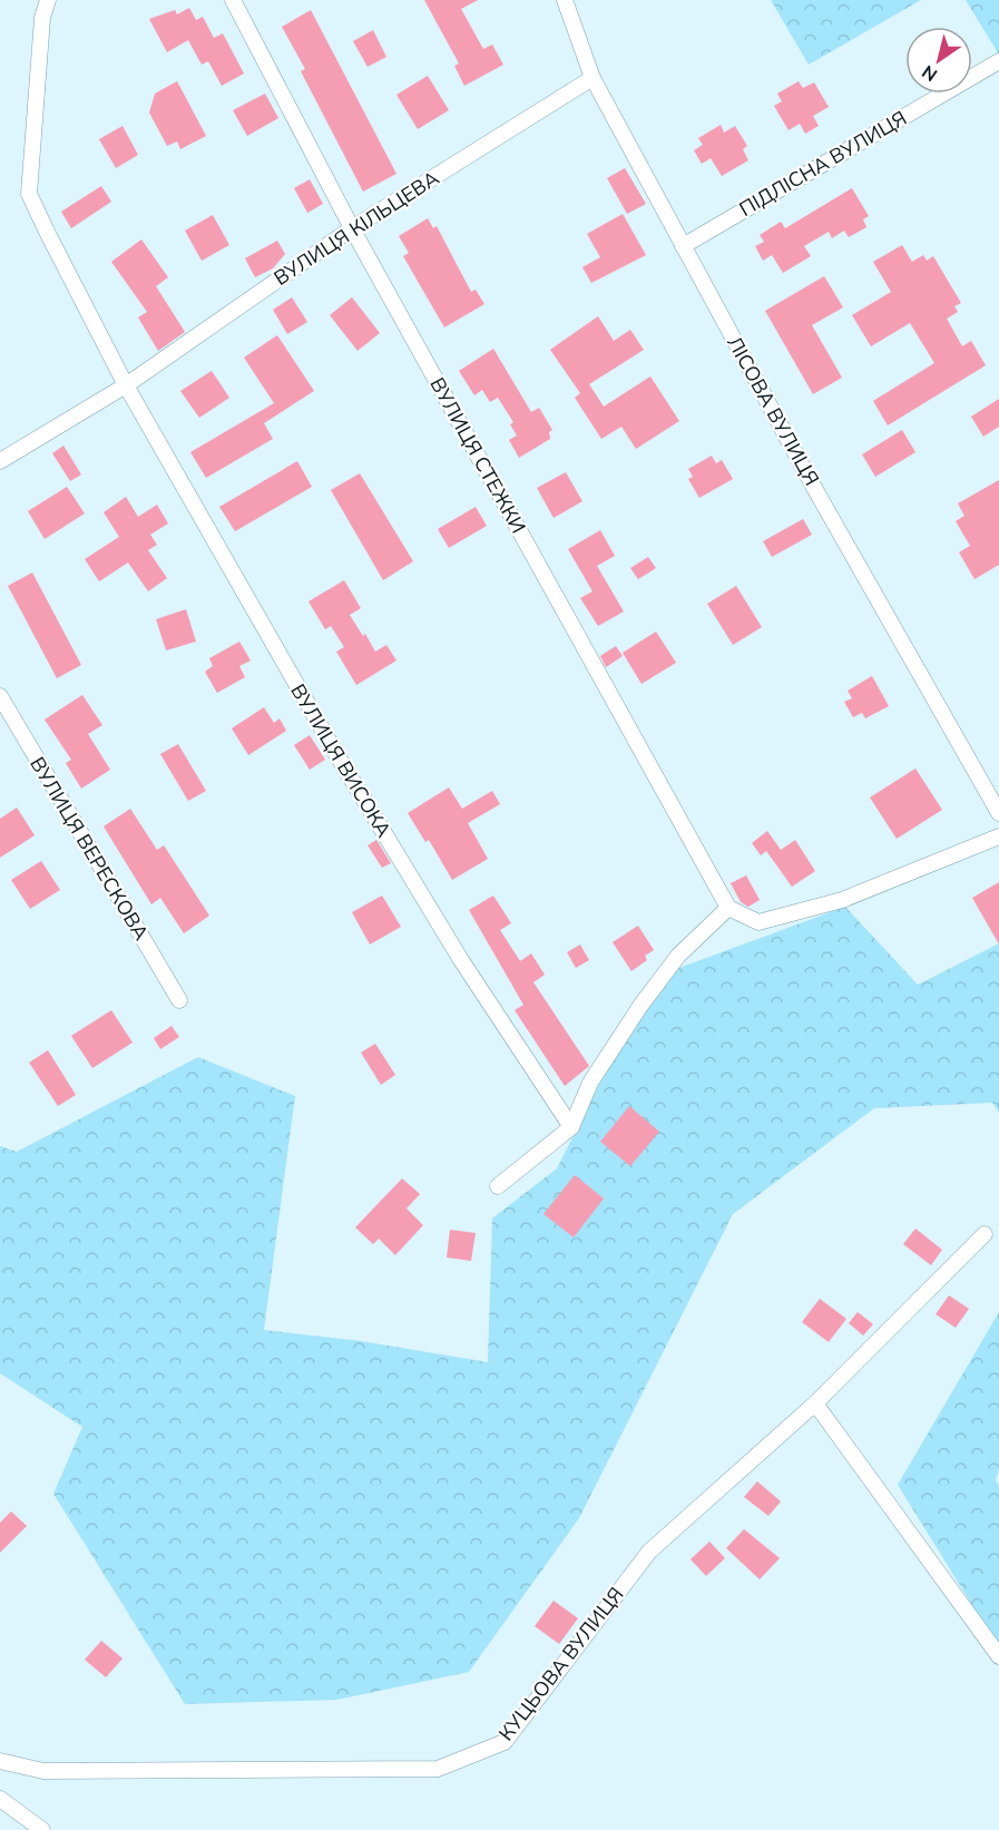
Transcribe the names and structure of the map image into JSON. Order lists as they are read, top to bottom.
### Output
{
  "streets": {
    "street": [
      "ПІДЛІСНА ВУЛИЦЯ",
      "ВУЛИЦЯ КІЛЬЦЕВА",
      "ЛІСОВА ВУЛИЦЯ",
      "ВУЛИЦЯ СТЕЖКИ",
      "ВУЛИЦЯ ВИСОКА",
      "ВУЛИЦЯ ВЕРЕСКОВА",
      "КУЦЬОВА ВУЛИЦЯ"
    ]
  },
  "crossings": [
    ["ПІДЛІСНА ВУЛИЦЯ", "ЛІСОВА ВУЛИЦЯ"],
    ["ВУЛИЦЯ КІЛЬЦЕВА", "ЛІСОВА ВУЛИЦЯ"],
    ["ВУЛИЦЯ КІЛЬЦЕВА", "ВУЛИЦЯ СТЕЖКИ"],
    ["ВУЛИЦЯ КІЛЬЦЕВА", "ВУЛИЦЯ ВИСОКА"]
  ],
  "north": "bottom left"
}
